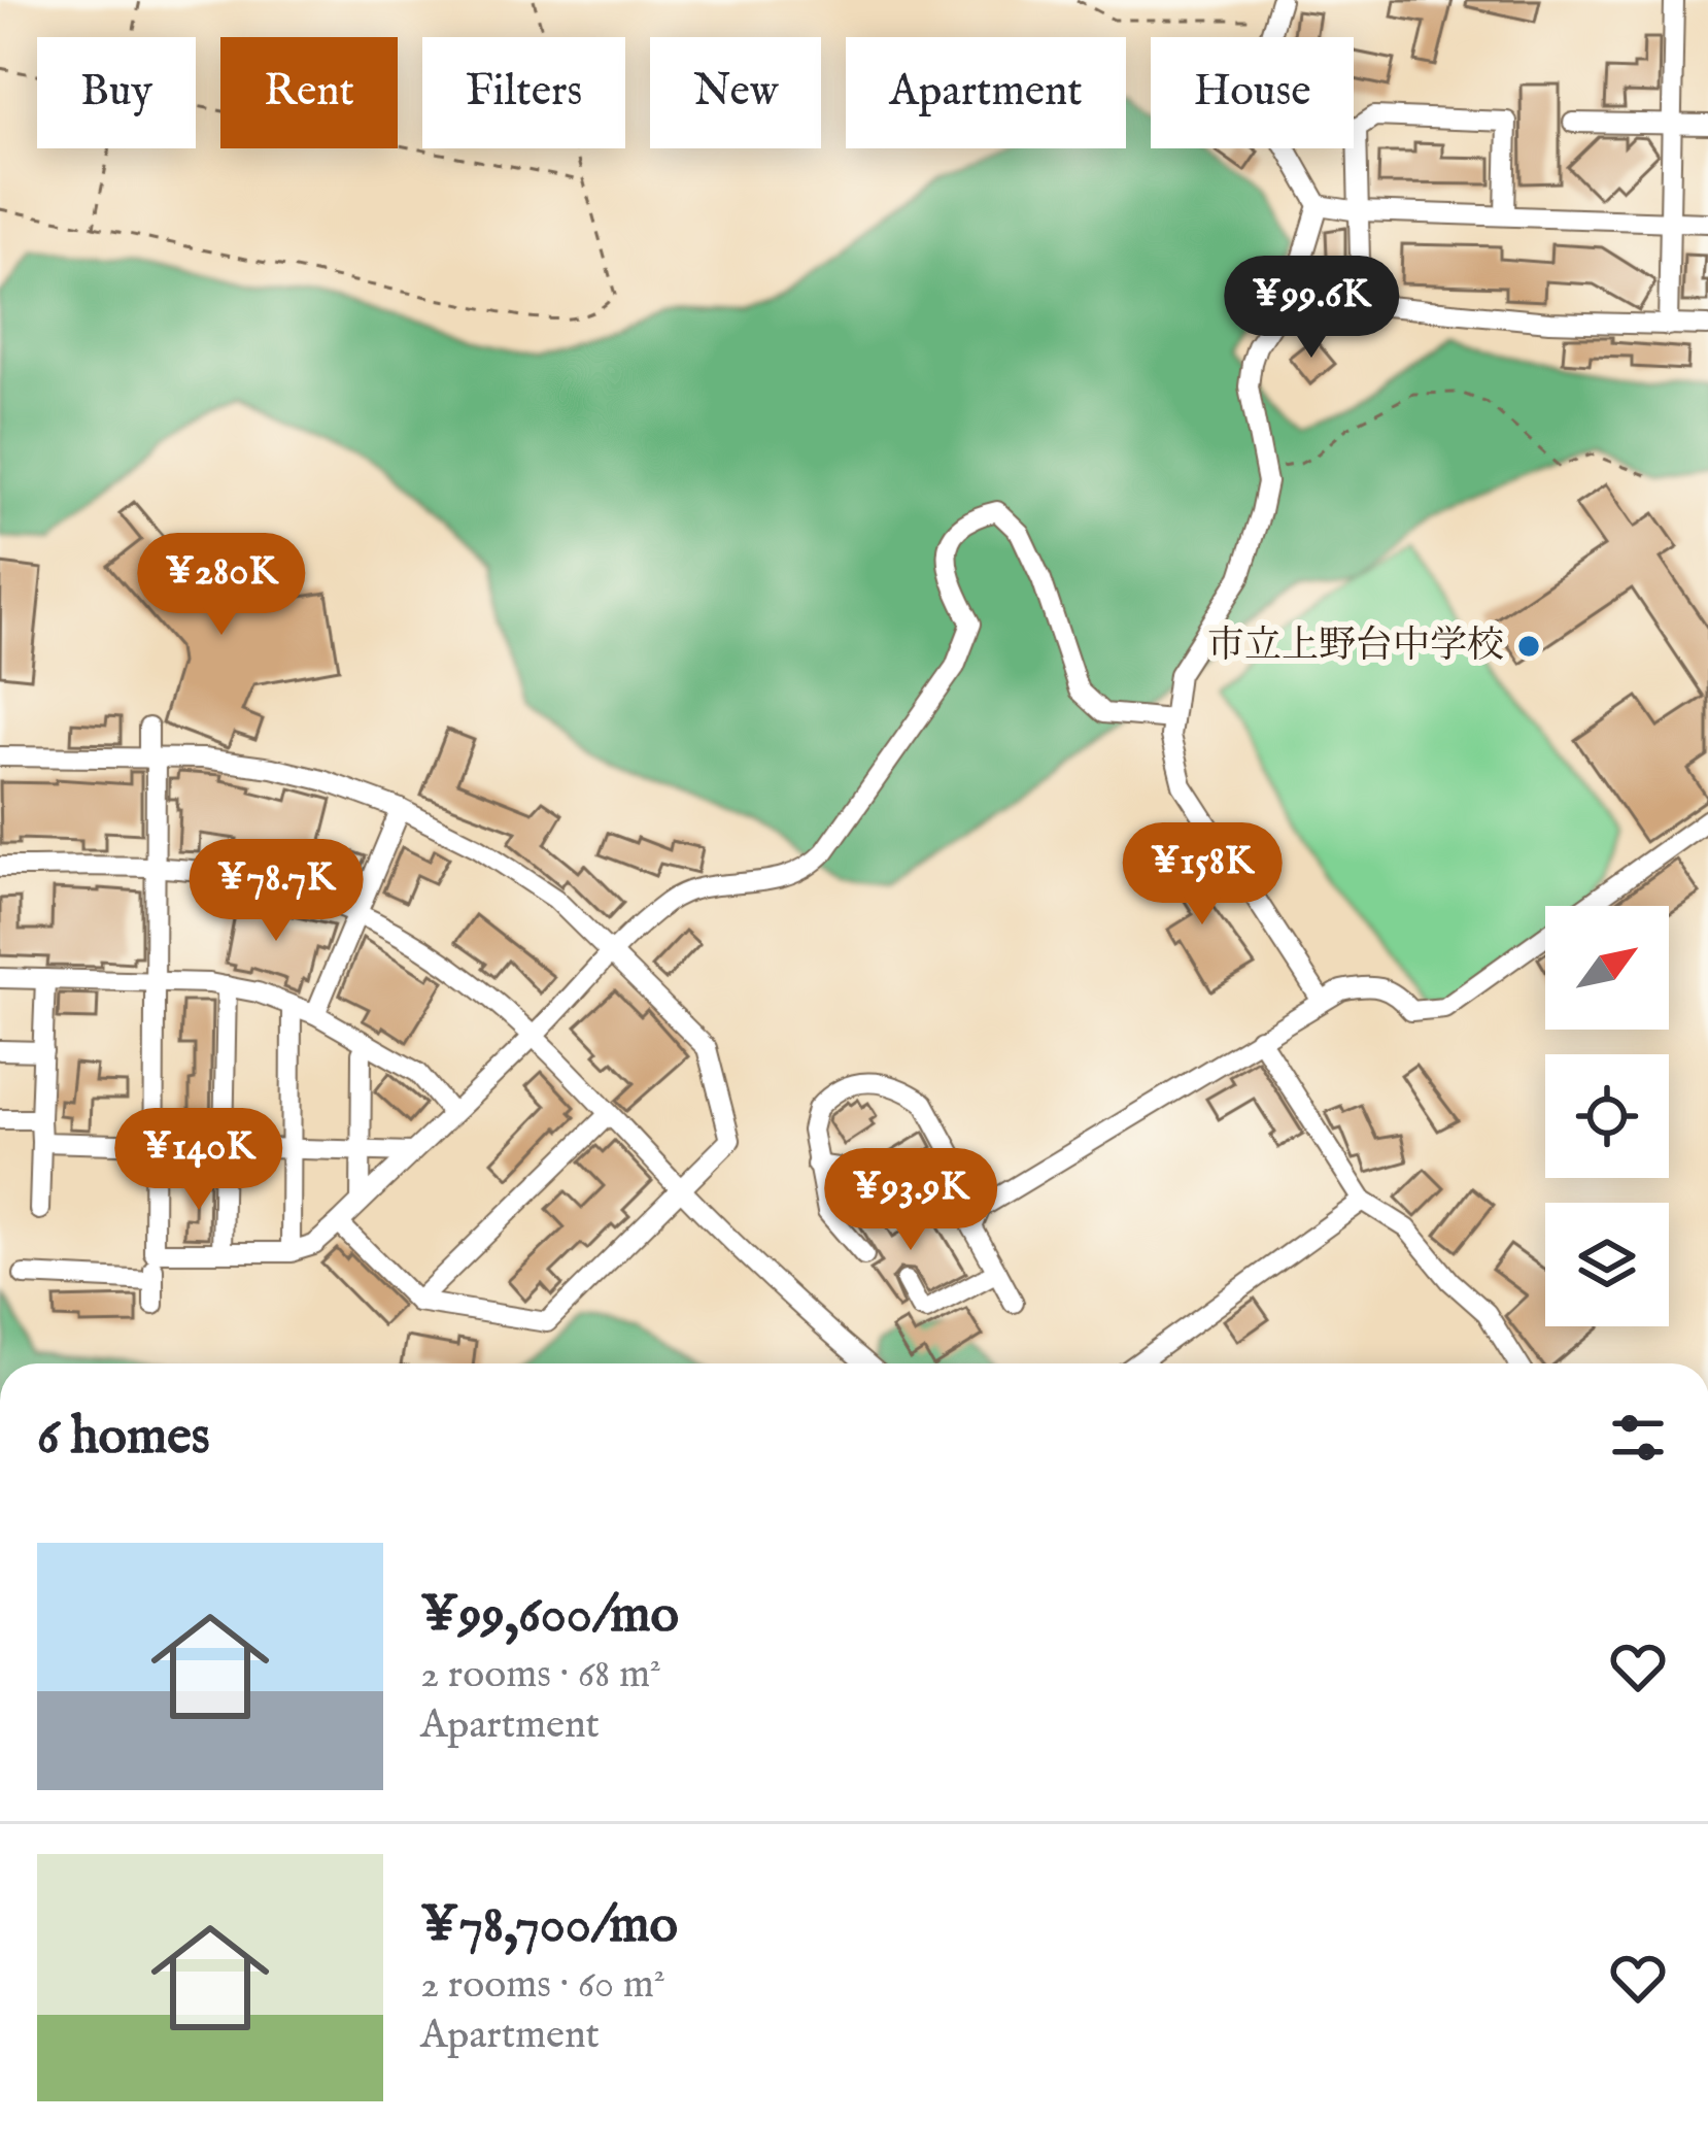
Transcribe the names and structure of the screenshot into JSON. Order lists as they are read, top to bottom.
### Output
{
  "places": ["市立上野台中学校"],
  "north": "top right",
  "page": {
    "chip": [
      "Buy",
      "Rent",
      "Filters",
      "New",
      "Apartment",
      "House"
    ],
    "price": [
      "¥99.6K",
      "¥280K",
      "¥158K",
      "¥78.7K",
      "¥140K",
      "¥93.9K"
    ],
    "heading": "6 homes",
    "list": [
      {
        "name": "¥99,600/mo",
        "note": "2 rooms · 68 m² · Apartment"
      },
      {
        "name": "¥78,700/mo",
        "note": "2 rooms · 60 m² · Apartment"
      }
    ]
  }
}
